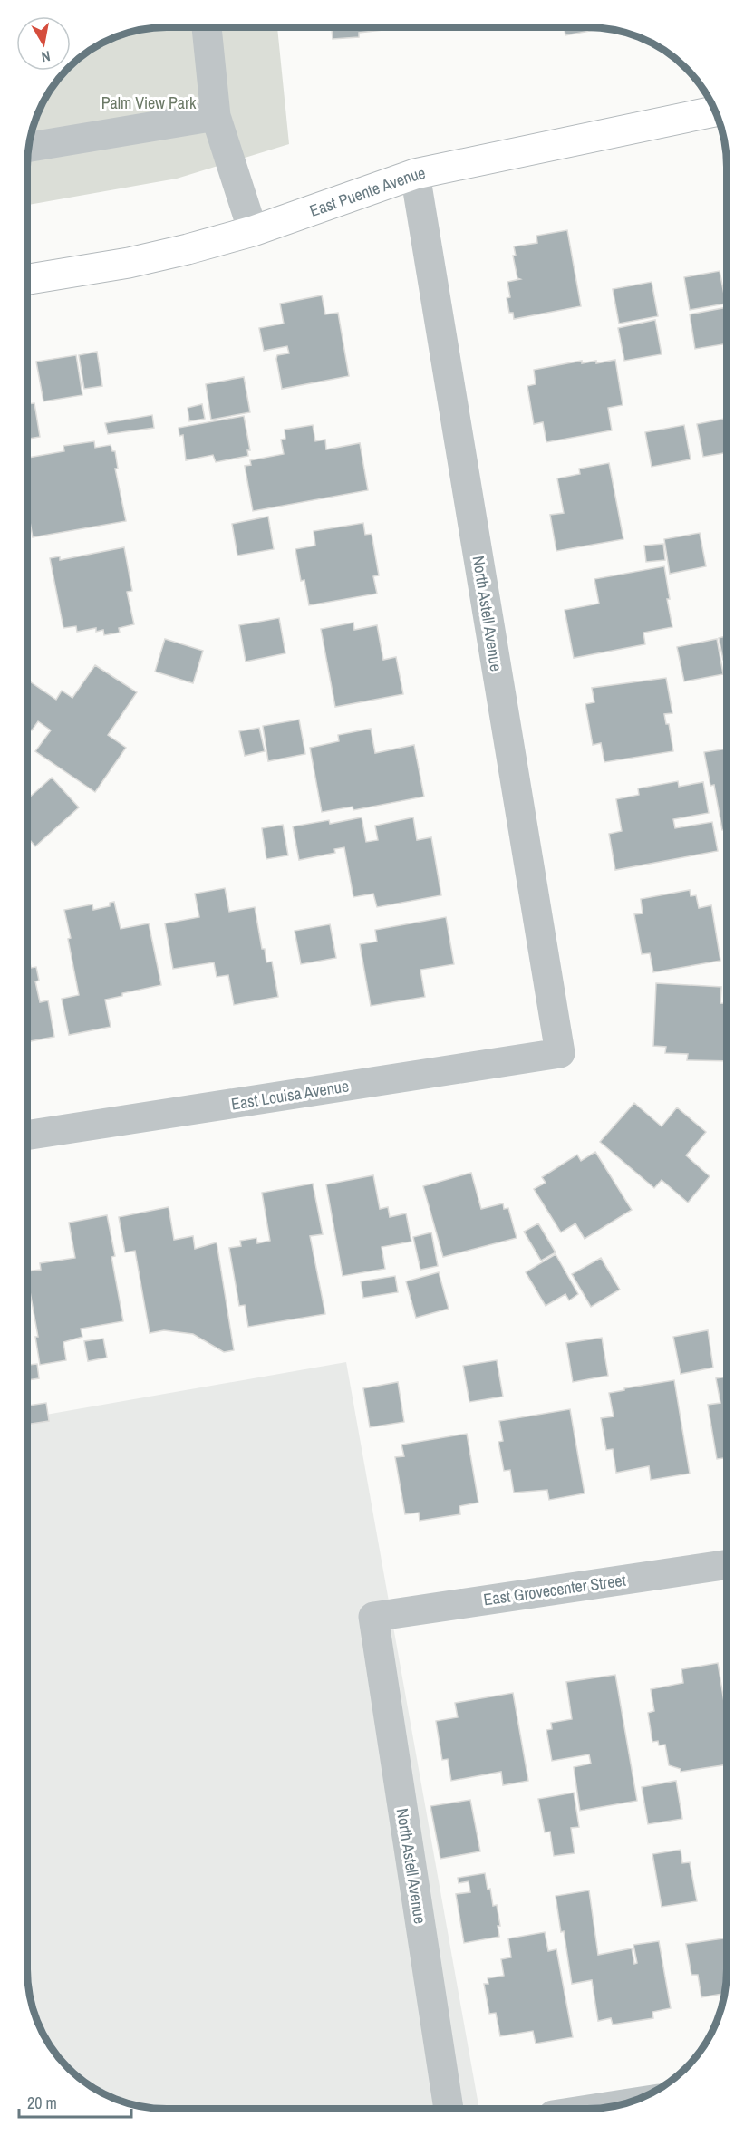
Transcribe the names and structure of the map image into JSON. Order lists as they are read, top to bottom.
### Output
{
  "streets": {
    "main road": ["East Puente Avenue"],
    "street": ["North Astell Avenue", "East Louisa Avenue", "East Grovecenter Street"]
  },
  "crossings": [
    ["East Puente Avenue", "North Astell Avenue"],
    ["North Astell Avenue", "East Louisa Avenue"],
    ["North Astell Avenue", "East Grovecenter Street"]
  ],
  "parks": ["Palm View Park"],
  "scale_bar": "20 m",
  "north": "bottom"
}
